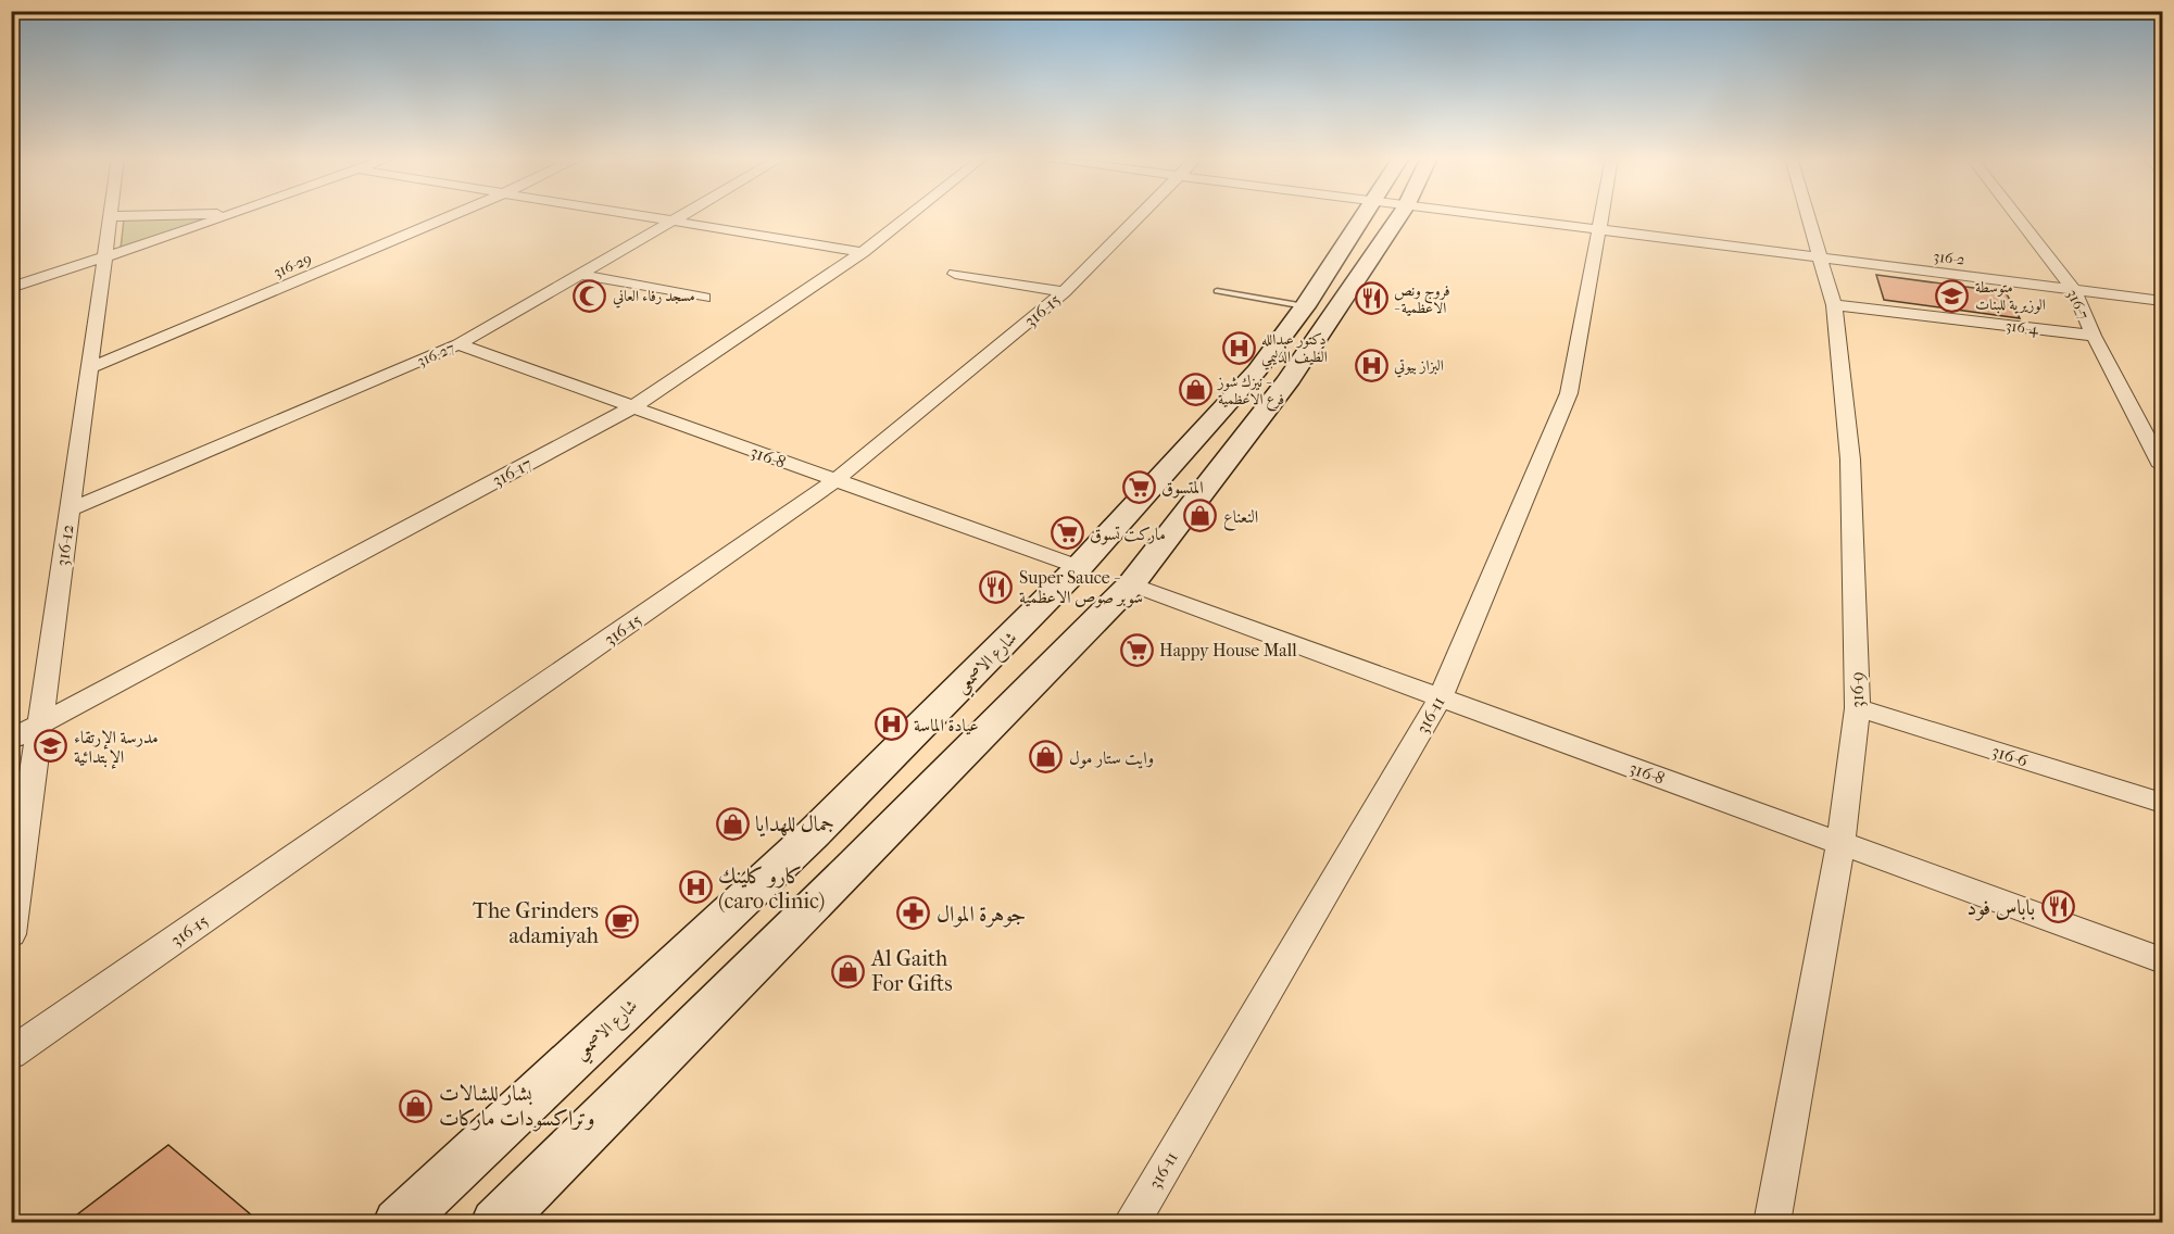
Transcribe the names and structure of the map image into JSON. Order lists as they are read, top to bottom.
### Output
{
  "streets": {
    "street": [
      "316-2",
      "316-29",
      "316-7",
      "316-15",
      "316-4",
      "316-27",
      "316-8",
      "316-17",
      "316-12",
      "شارع الاصمعي",
      "316-9",
      "316-11",
      "316-6"
    ]
  },
  "crossings": [
    ["316-2", "316-7"],
    ["316-2", "316-9"],
    ["316-2", "316-11"],
    ["316-29", "316-12"],
    ["316-7", "316-4"],
    ["316-15", "316-8"],
    ["316-4", "316-9"],
    ["316-27", "316-8"],
    ["316-27", "316-12"],
    ["316-8", "316-17"],
    ["316-8", "شارع الاصمعي"],
    ["316-8", "316-9"],
    ["316-8", "316-11"],
    ["316-17", "316-12"],
    ["316-9", "316-6"]
  ],
  "places": {
    "mosque": ["مسجد رفاء العاني"],
    "school or university": ["متوسطة الوزيرية للبنات", "مدرسة الإرتقاء الإبتدائية"],
    "restaurant": ["فروج ونص - الاعظمية", "Super Sauce - سوبر صوص الاعظمية", "باباس فود"],
    "hospital": [
      "دكتور عبدالله الطيف الدليمي",
      "البزاز بيوتي",
      "عيادة الماسة",
      "كارو كلينك (caro clinic)"
    ],
    "shop": [
      "نيزك شوز - فرع الاعظمية",
      "النعناع",
      "وايت ستار مول",
      "جمال للهدايا",
      "Al Gaith For Gifts",
      "بشار للشالات وتراكسودات ماركات"
    ],
    "supermarket": ["المتسوق", "ماركت تسوق", "Happy House Mall"],
    "pharmacy": ["جوهرة الموال"],
    "cafe": ["The Grinders adamiyah"]
  }
}
